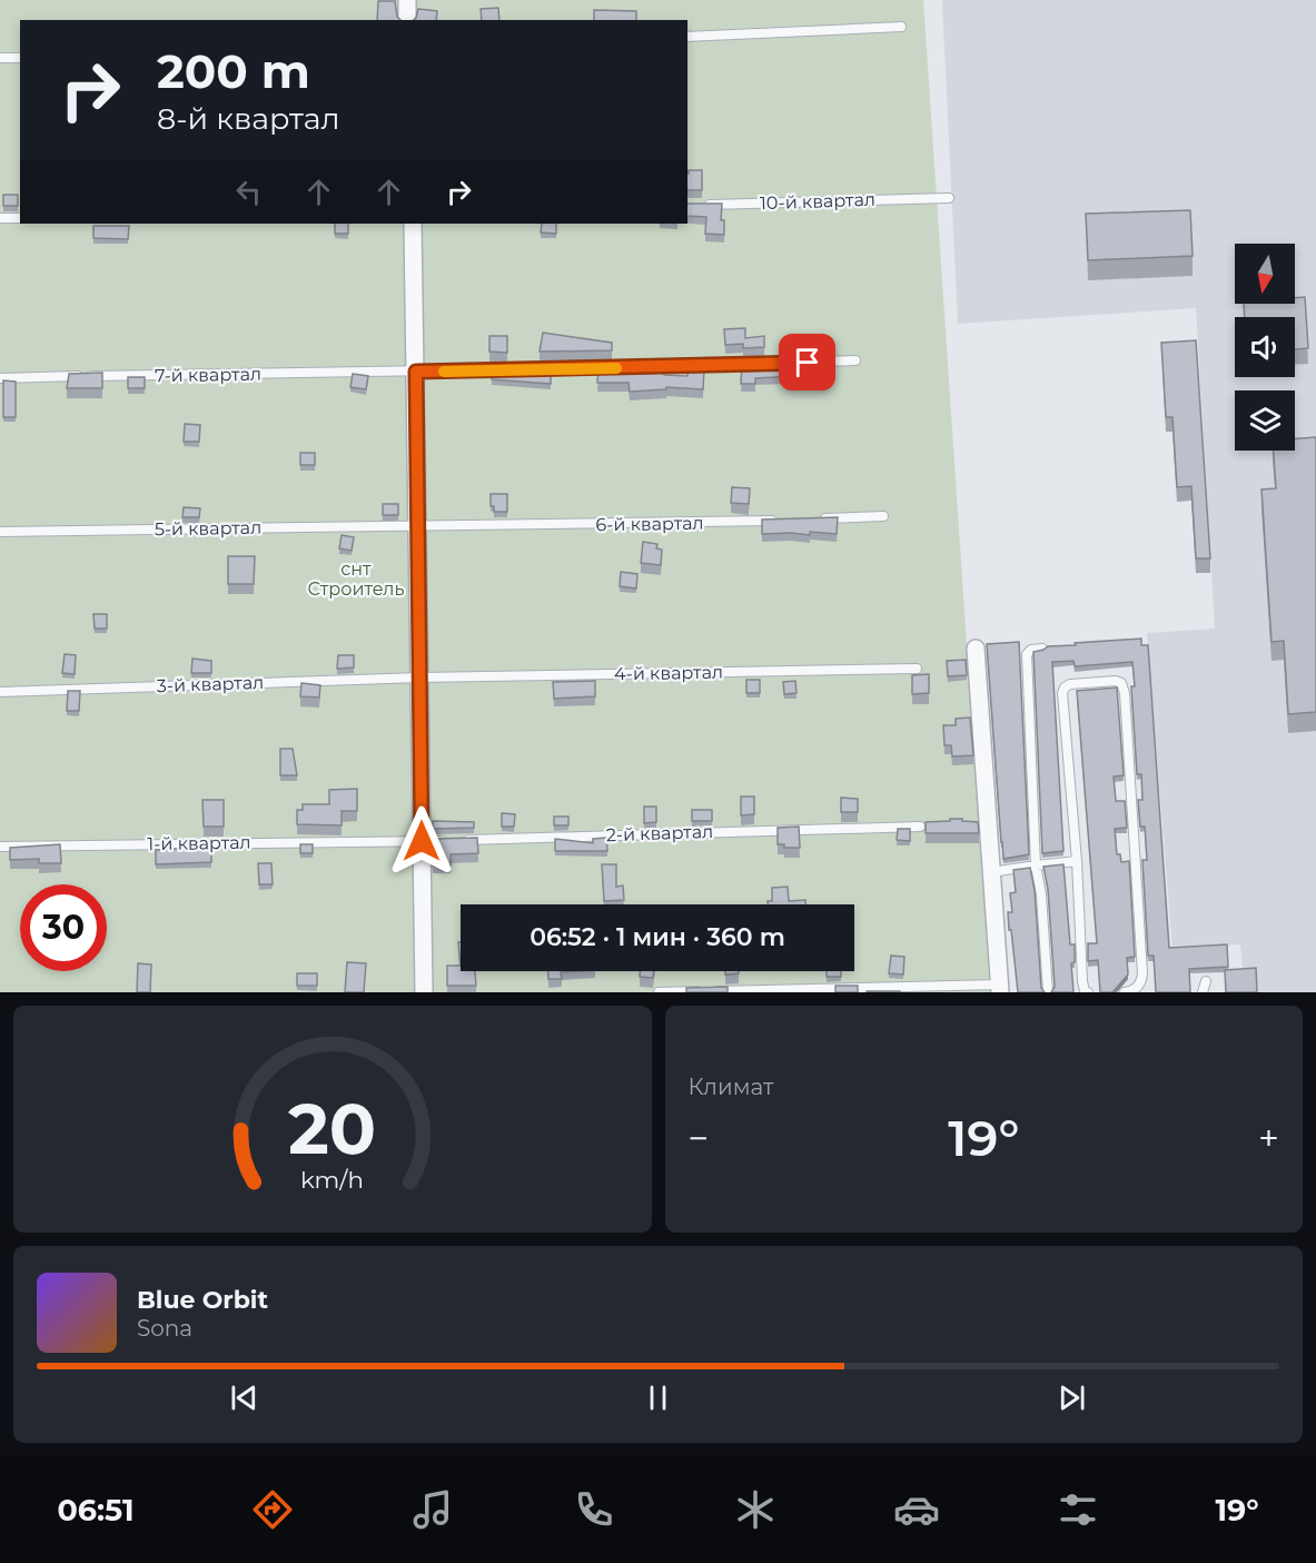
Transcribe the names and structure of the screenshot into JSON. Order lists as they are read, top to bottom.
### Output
{
  "streets": {
    "lane": [
      "10-й квартал",
      "7-й квартал",
      "6-й квартал",
      "5-й квартал",
      "4-й квартал",
      "3-й квартал",
      "2-й квартал",
      "1-й квартал"
    ]
  },
  "crossings": [
    ["6-й квартал", "5-й квартал"],
    ["4-й квартал", "3-й квартал"]
  ],
  "parks": ["снт Строитель"],
  "north": "bottom",
  "page": {
    "turn": ["200 m", "8-й квартал"],
    "limit": "30",
    "trip": "06:52 · 1 мин · 360 m",
    "tile": "Климат",
    "heat": ["−", "19°", "+"],
    "song": ["Blue Orbit", "Sona"],
    "tabs": ["06:51", "19°"],
    "gauge": ["20", "km/h"]
  }
}
